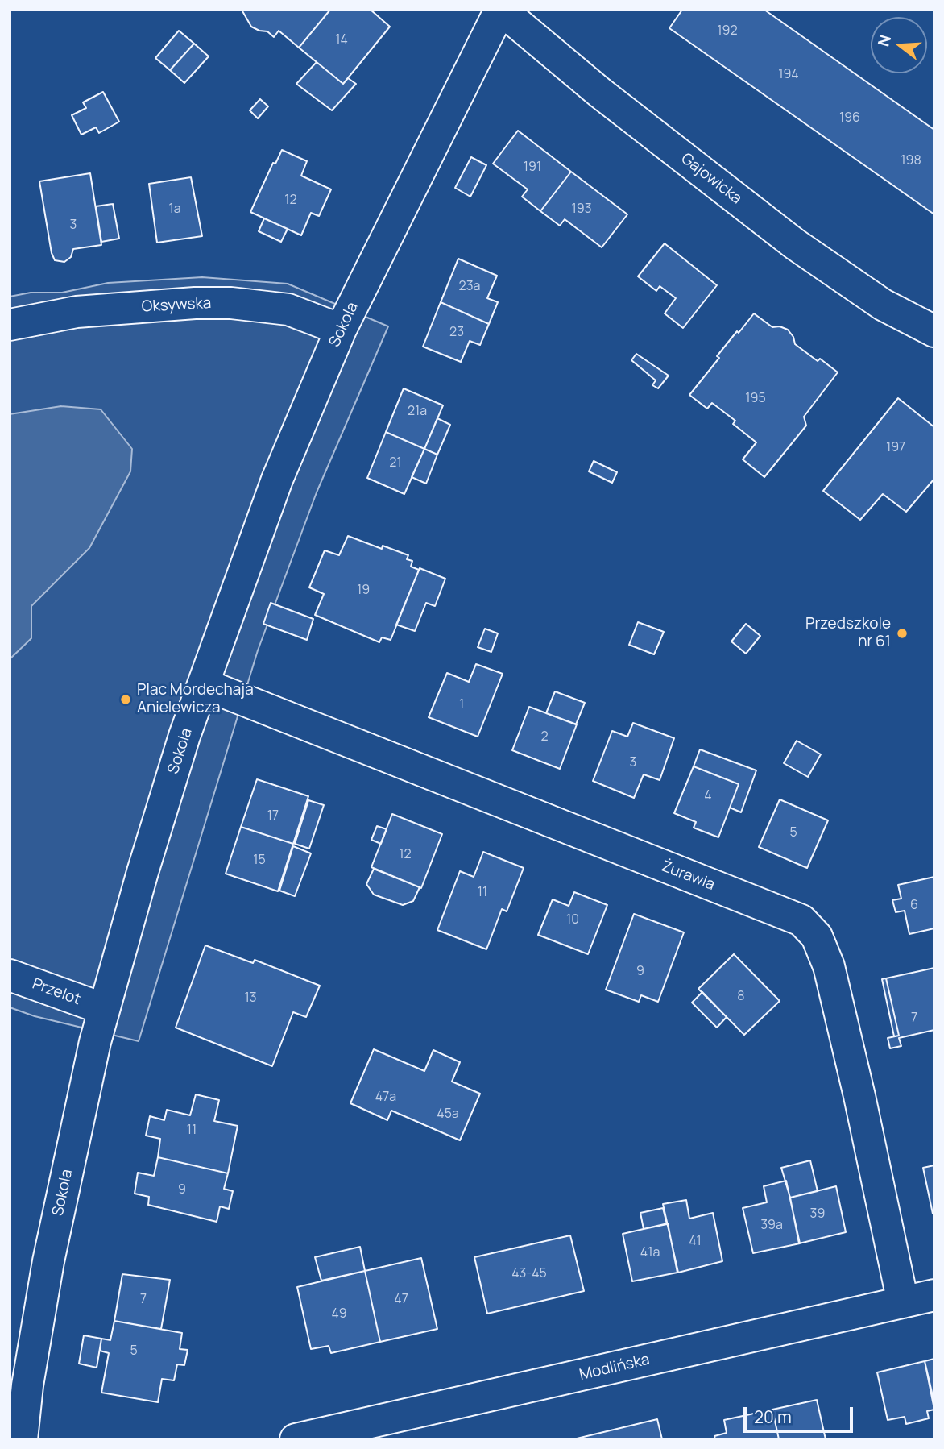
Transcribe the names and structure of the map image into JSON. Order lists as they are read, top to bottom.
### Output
{
  "streets": {
    "street": [
      "Gajowicka",
      "Oksywska",
      "Sokola",
      "Żurawia",
      "Przelot",
      "Modlińska"
    ]
  },
  "crossings": [
    ["Gajowicka", "Sokola"],
    ["Oksywska", "Sokola"],
    ["Sokola", "Żurawia"],
    ["Sokola", "Przelot"],
    ["Żurawia", "Modlińska"]
  ],
  "places": ["Przedszkole nr 61", "Plac Mordechaja Anielewicza"],
  "house_numbers": [
    "192",
    "14",
    "194",
    "196",
    "198",
    "191",
    "12",
    "1a",
    "193",
    "3",
    "23a",
    "23",
    "195",
    "21a",
    "197",
    "21",
    "19",
    "1",
    "2",
    "3",
    "4",
    "17",
    "5",
    "12",
    "15",
    "11",
    "6",
    "10",
    "9",
    "8",
    "13",
    "7",
    "47a",
    "45a",
    "11",
    "9",
    "39",
    "39a",
    "41",
    "41a",
    "43-45",
    "7",
    "47",
    "49",
    "5"
  ],
  "scale_bar": "20 m",
  "north": "left"
}
